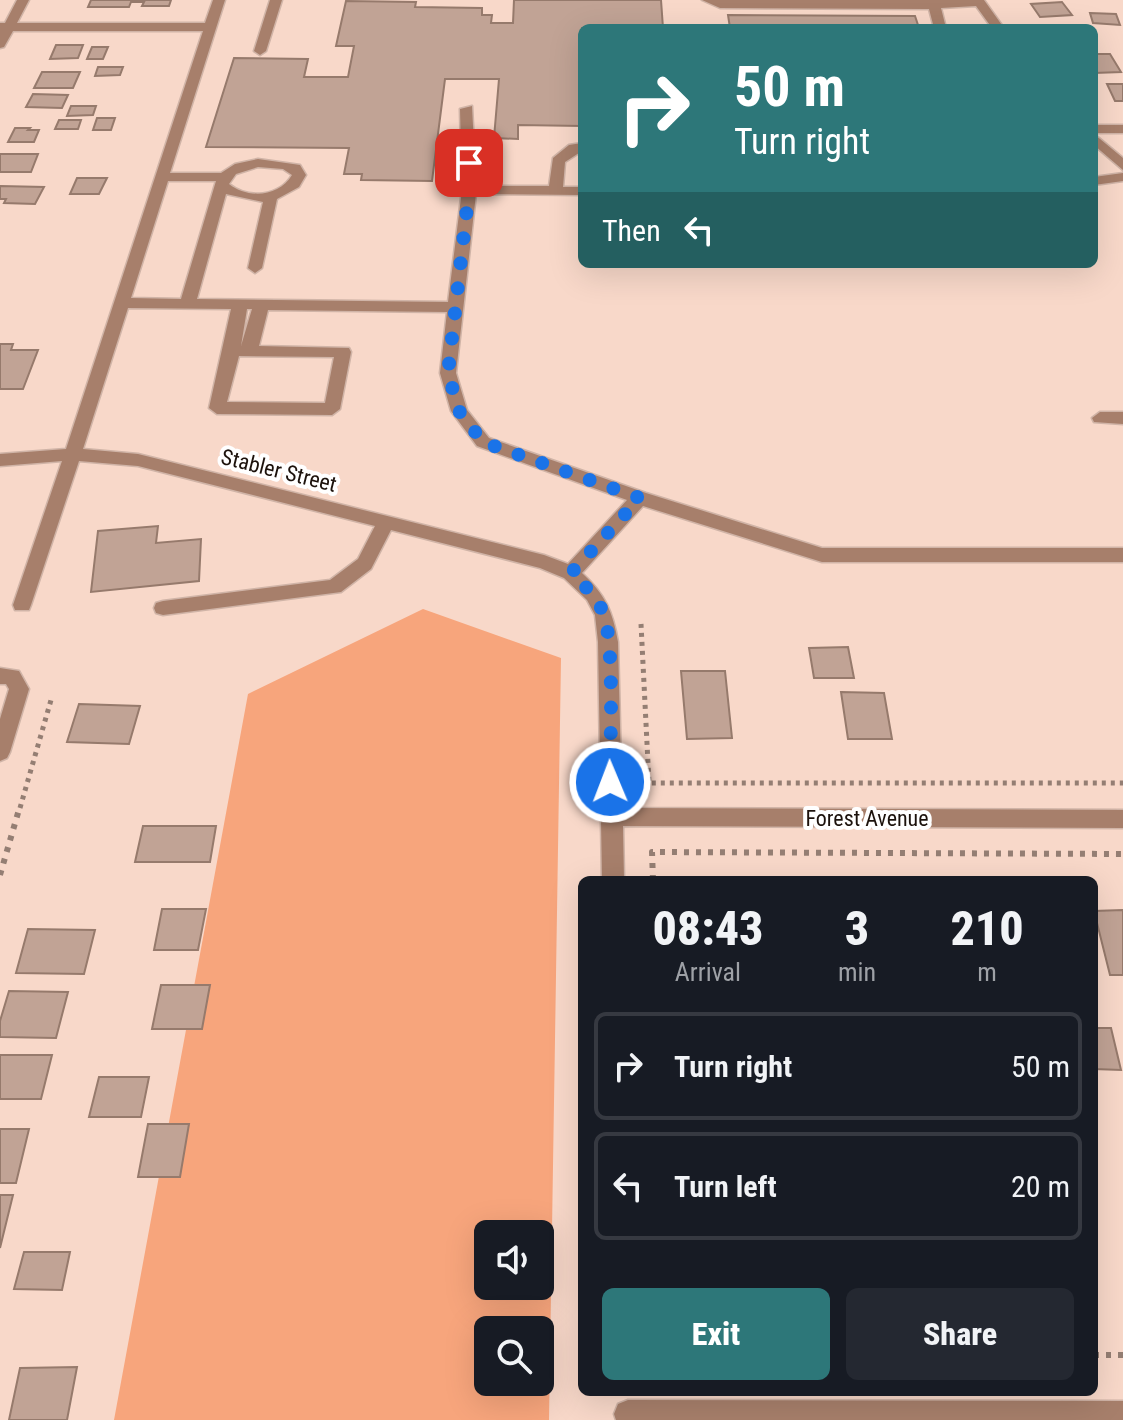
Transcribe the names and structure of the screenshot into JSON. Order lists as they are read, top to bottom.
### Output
{
  "streets": {
    "street": ["Stabler Street", "Forest Avenue"]
  },
  "page": {
    "turn": ["50 m", "Turn right"],
    "then": "Then",
    "eta": [
      "08:43",
      "Arrival",
      "3",
      "min",
      "210",
      "m"
    ],
    "list": [
      {
        "name": "Turn right",
        "value": "50 m"
      },
      {
        "name": "Turn left",
        "value": "20 m"
      }
    ],
    "buttons": ["Exit", "Share"]
  }
}
